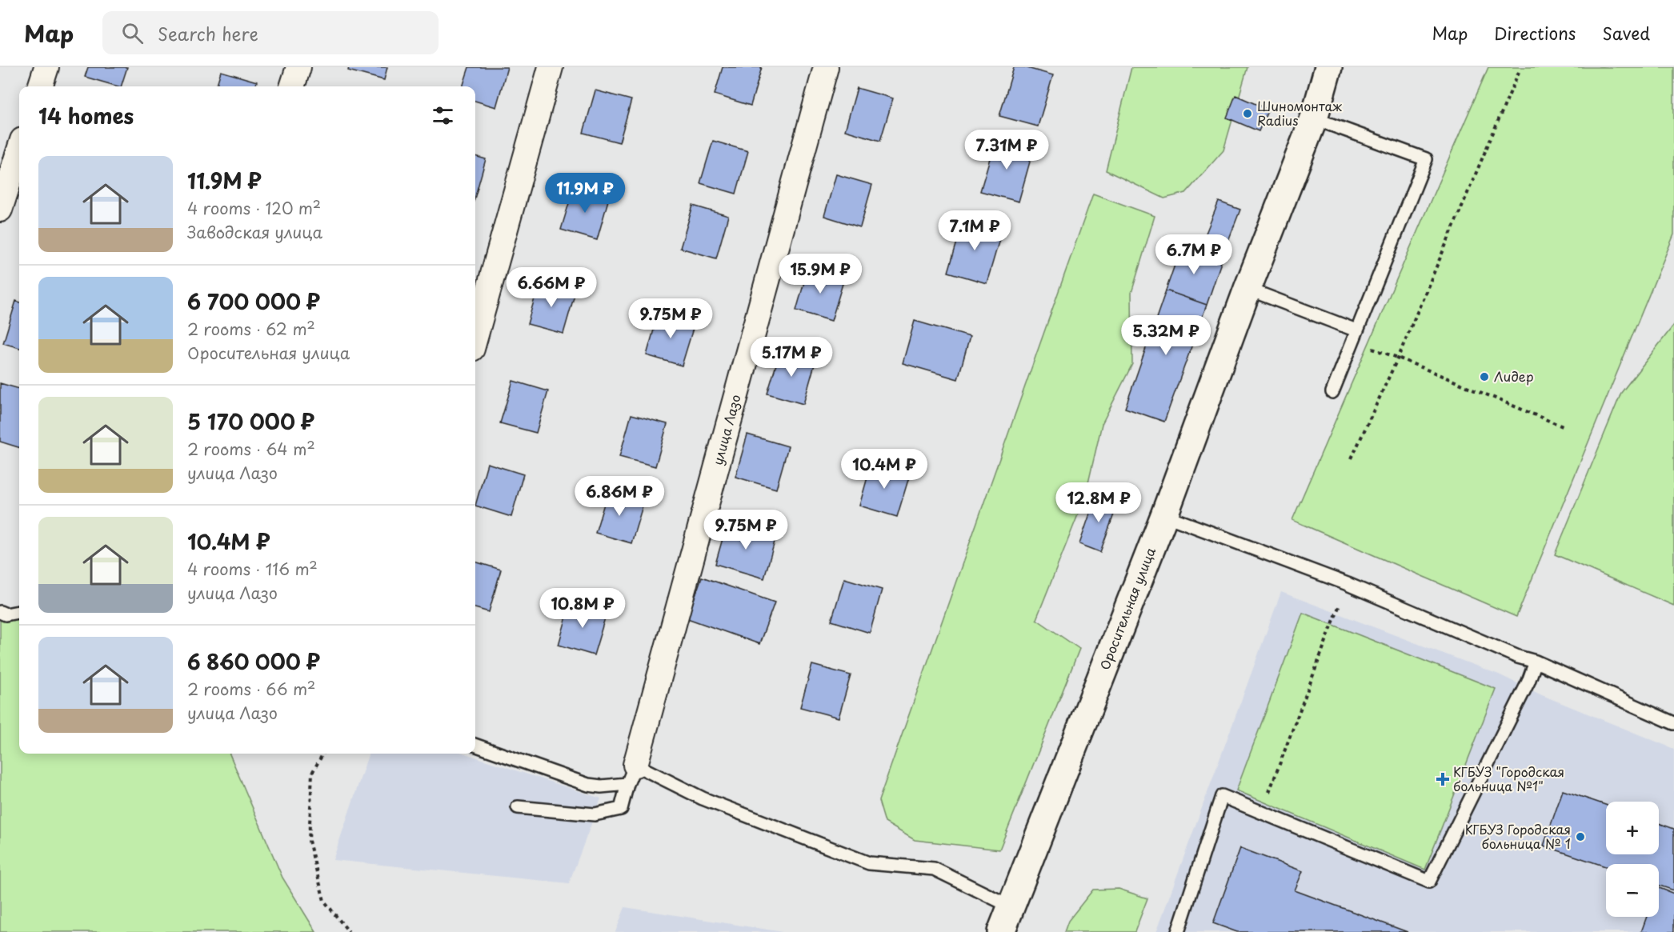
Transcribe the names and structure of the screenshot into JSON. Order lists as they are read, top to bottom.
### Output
{
  "streets": {
    "main road": ["Оросительная улица"],
    "street": ["улица Лазо"]
  },
  "places": {
    "other": ["Шиномонтаж Radius", "Лидер", "КГБУЗ Городская больница № 1"],
    "health": ["КГБУЗ \"Городская больница №1\""]
  },
  "page": {
    "header": "Map",
    "search": "Search here",
    "nav": ["Map", "Directions", "Saved"],
    "heading": "14 homes",
    "price": [
      "7.31M ₽",
      "11.9M ₽",
      "7.1M ₽",
      "6.7M ₽",
      "15.9M ₽",
      "6.66M ₽",
      "9.75M ₽",
      "5.32M ₽",
      "5.17M ₽",
      "10.4M ₽",
      "6.86M ₽",
      "12.8M ₽",
      "9.75M ₽",
      "10.8M ₽"
    ],
    "list": [
      {
        "name": "11.9M ₽",
        "note": "4 rooms · 120 m² · Заводская улица"
      },
      {
        "name": "6 700 000 ₽",
        "note": "2 rooms · 62 m² · Оросительная улица"
      },
      {
        "name": "5 170 000 ₽",
        "note": "2 rooms · 64 m² · улица Лазо"
      },
      {
        "name": "10.4M ₽",
        "note": "4 rooms · 116 m² · улица Лазо"
      },
      {
        "name": "6 860 000 ₽",
        "note": "2 rooms · 66 m² · улица Лазо"
      }
    ],
    "map_buttons": ["+", "−"]
  }
}
